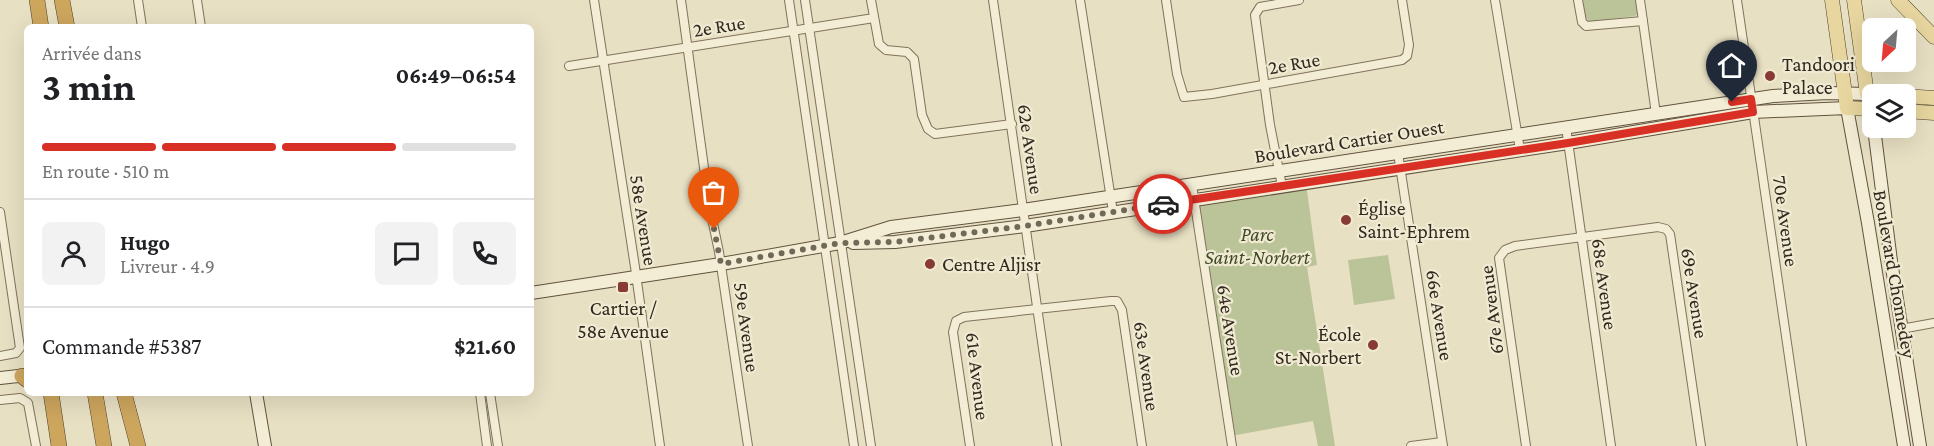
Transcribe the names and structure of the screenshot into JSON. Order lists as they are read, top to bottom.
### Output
{
  "streets": {
    "street": [
      "2e Rue",
      "Boulevard Cartier Ouest",
      "62e Avenue",
      "58e Avenue",
      "70e Avenue",
      "Boulevard Chomedey",
      "68e Avenue",
      "69e Avenue",
      "67e Avenue",
      "66e Avenue",
      "59e Avenue",
      "64e Avenue",
      "63e Avenue",
      "61e Avenue"
    ]
  },
  "crossings": [
    ["2e Rue", "58e Avenue"],
    ["2e Rue", "59e Avenue"],
    ["Boulevard Cartier Ouest", "62e Avenue"],
    ["Boulevard Cartier Ouest", "58e Avenue"],
    ["Boulevard Cartier Ouest", "70e Avenue"],
    ["Boulevard Cartier Ouest", "Boulevard Chomedey"],
    ["Boulevard Cartier Ouest", "68e Avenue"],
    ["Boulevard Cartier Ouest", "66e Avenue"],
    ["Boulevard Cartier Ouest", "59e Avenue"],
    ["Boulevard Cartier Ouest", "64e Avenue"],
    ["62e Avenue", "63e Avenue"],
    ["62e Avenue", "61e Avenue"],
    ["68e Avenue", "69e Avenue"],
    ["68e Avenue", "67e Avenue"],
    ["69e Avenue", "67e Avenue"],
    ["63e Avenue", "61e Avenue"]
  ],
  "parks": ["Parc Saint-Norbert"],
  "places": {
    "other": [
      "Tandoori Palace",
      "Église Saint-Ephrem",
      "Centre Aljisr",
      "École St-Norbert"
    ],
    "transit": ["Cartier / 58e Avenue"]
  },
  "north": "bottom left",
  "page": {
    "heading": ["3 min", "Arrivée dans", "06:49–06:54"],
    "panel": [
      "Hugo",
      "Livreur · 4.9",
      "Commande #5387",
      "$21.60"
    ],
    "bar": "En route · 510 m"
  }
}
